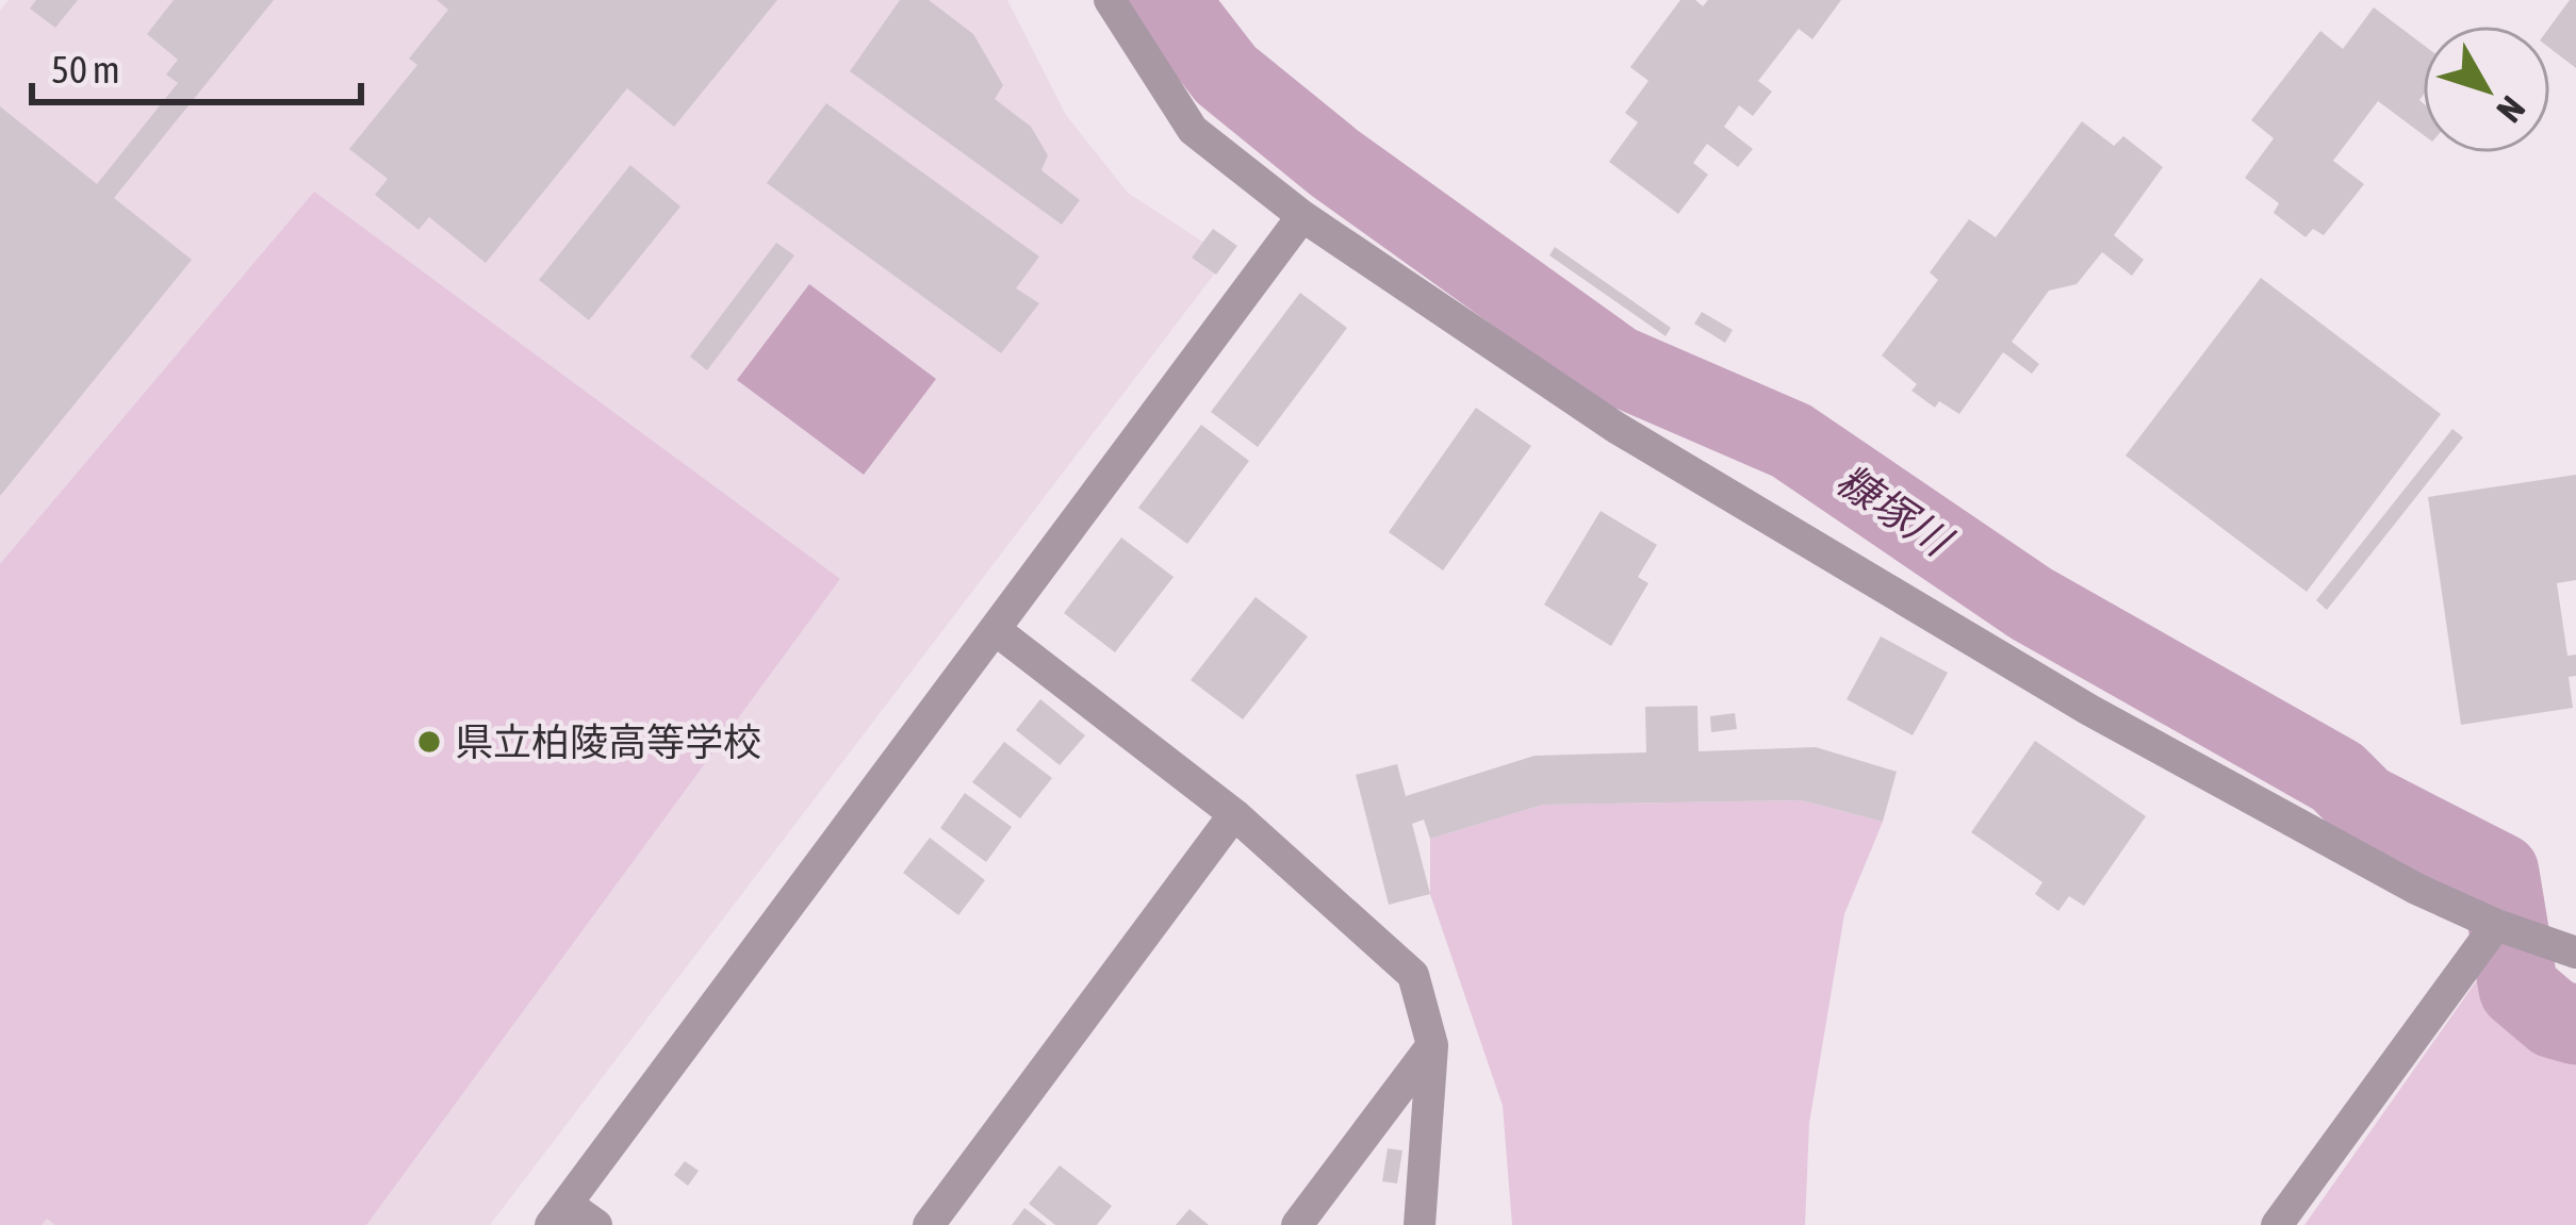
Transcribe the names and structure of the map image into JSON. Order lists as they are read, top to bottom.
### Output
{
  "water": ["糠塚川"],
  "places": ["県立柏陵高等学校"],
  "scale_bar": "50 m",
  "north": "bottom right"
}
